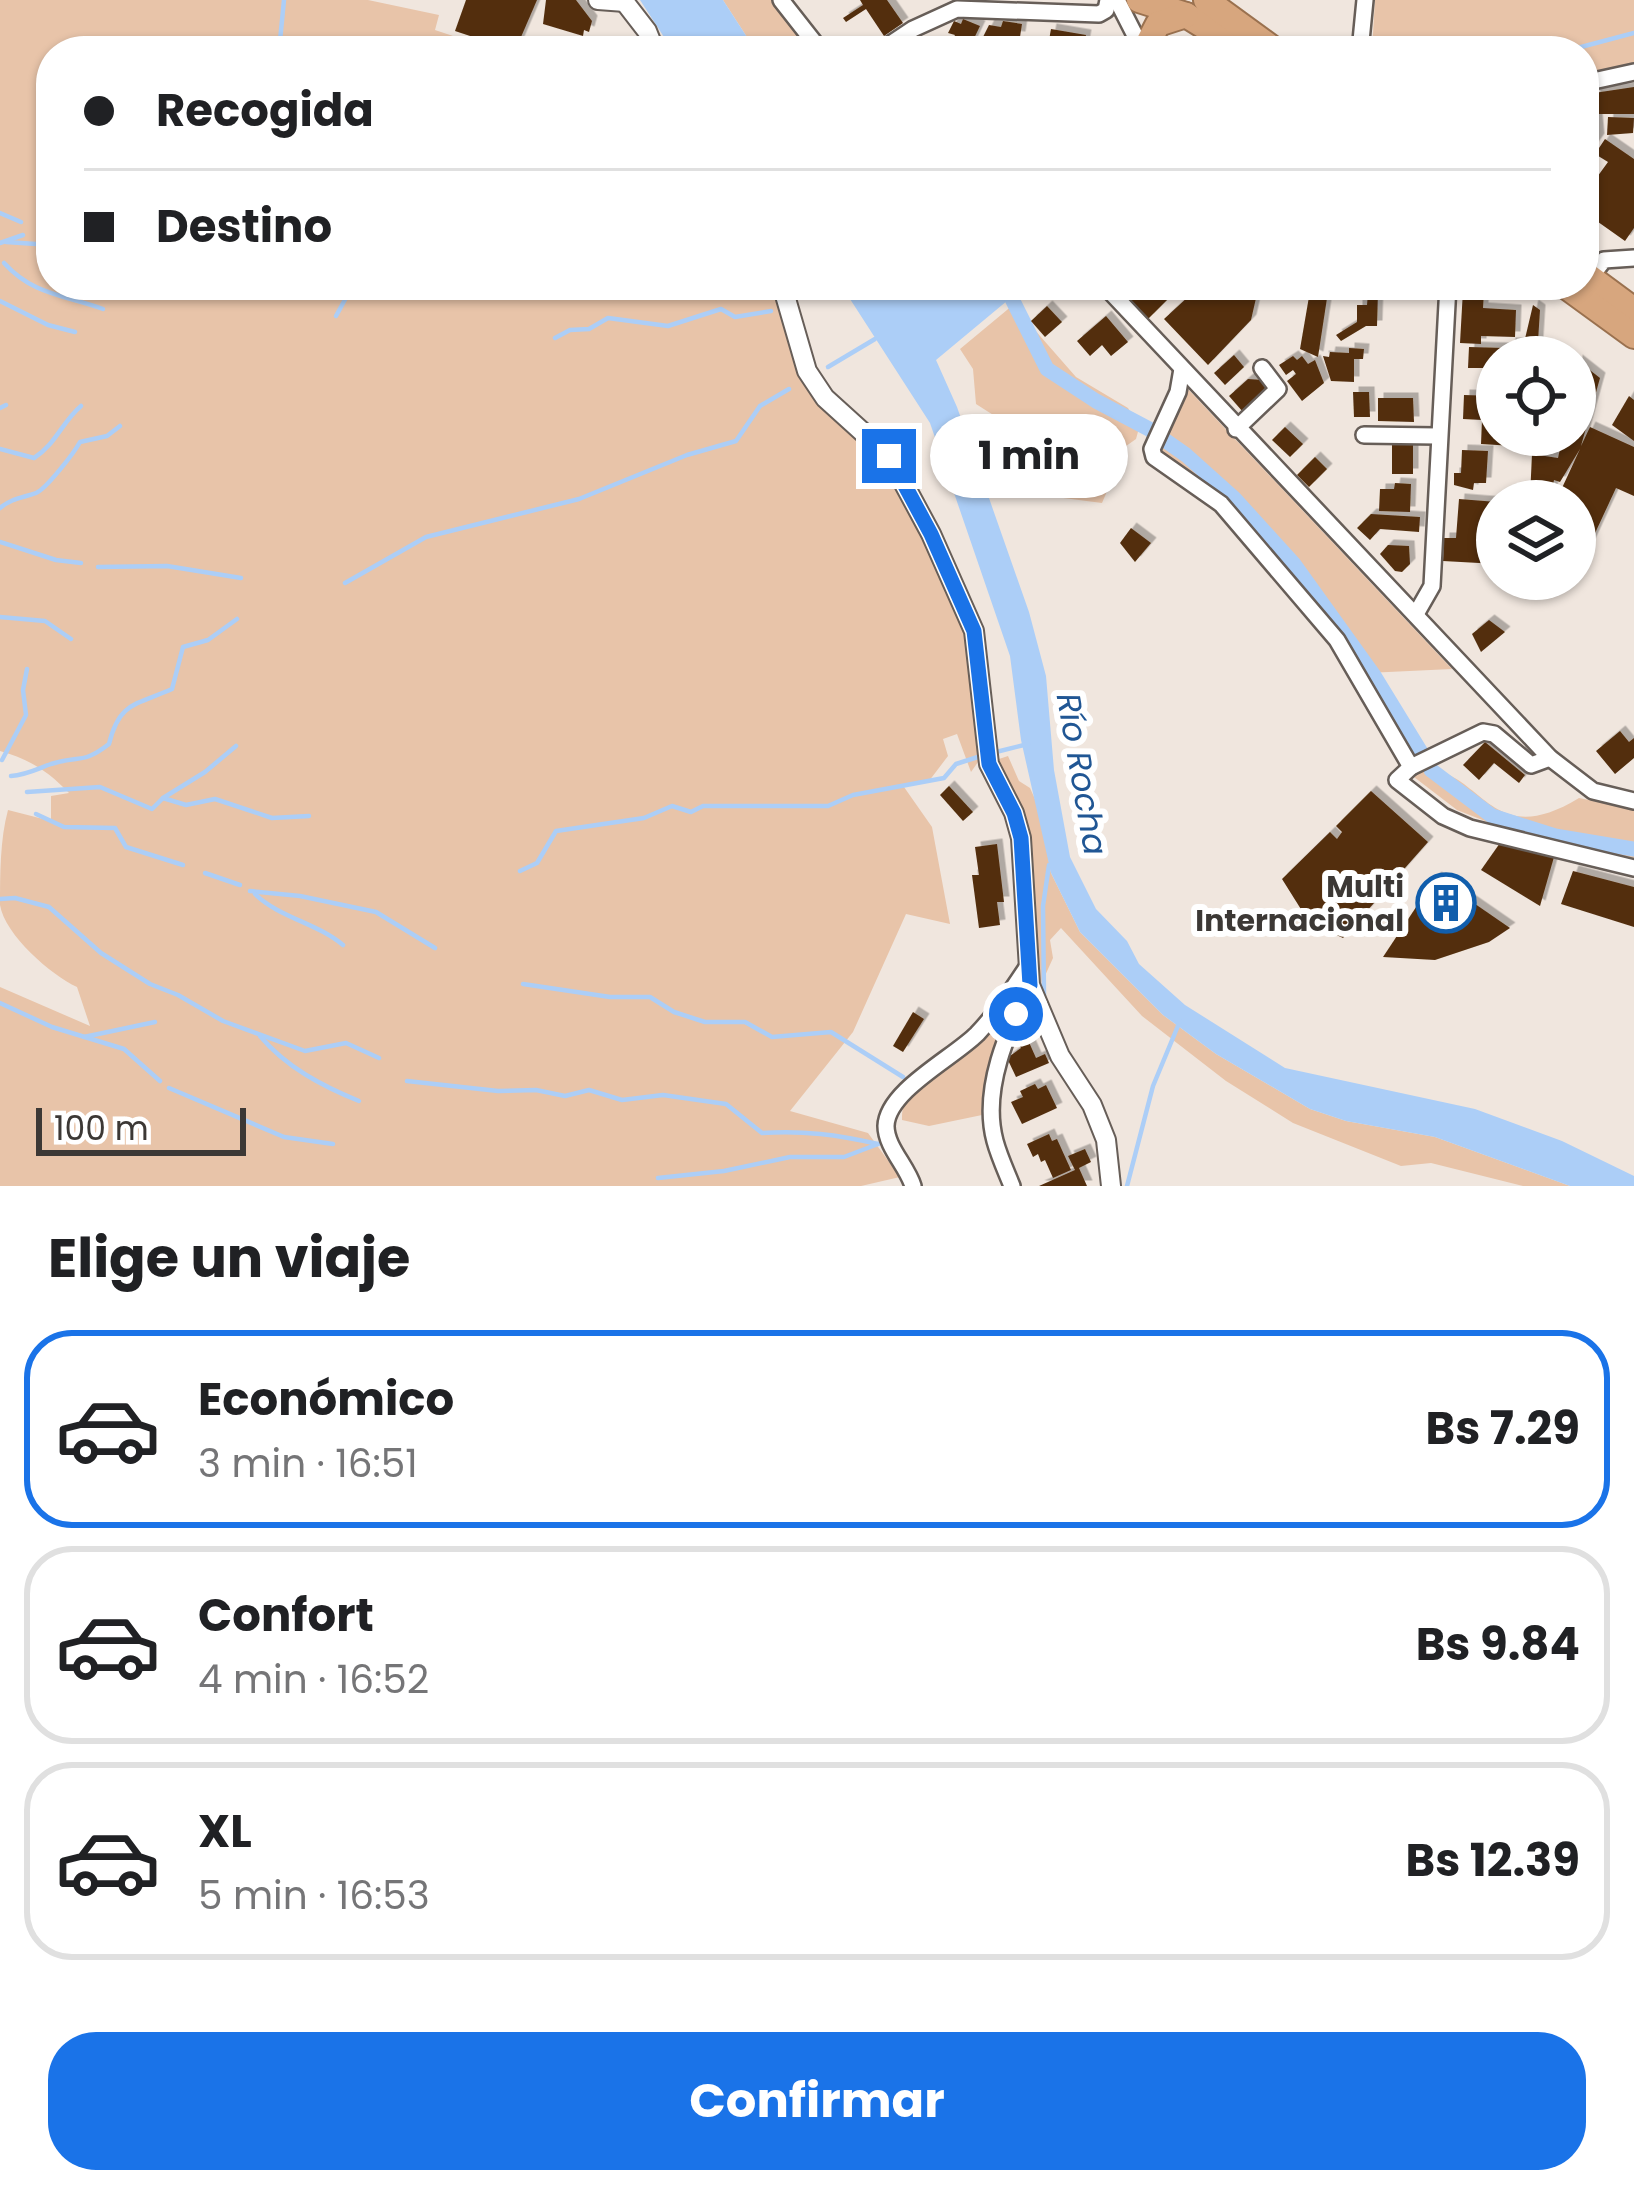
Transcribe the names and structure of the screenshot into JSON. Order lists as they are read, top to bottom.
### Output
{
  "water": ["Río Rocha"],
  "places": {
    "building": ["Multi Internacional"]
  },
  "scale_bar": "100 m",
  "page": {
    "banner": ["Recogida", "Destino"],
    "bubble": "1 min",
    "scale": "100 m",
    "heading": "Elige un viaje",
    "list": [
      {
        "name": "Económico",
        "note": "3 min · 16:51",
        "value": "Bs 7.29"
      },
      {
        "name": "Confort",
        "note": "4 min · 16:52",
        "value": "Bs 9.84"
      },
      {
        "name": "XL",
        "note": "5 min · 16:53",
        "value": "Bs 12.39"
      }
    ],
    "buttons": "Confirmar"
  }
}
